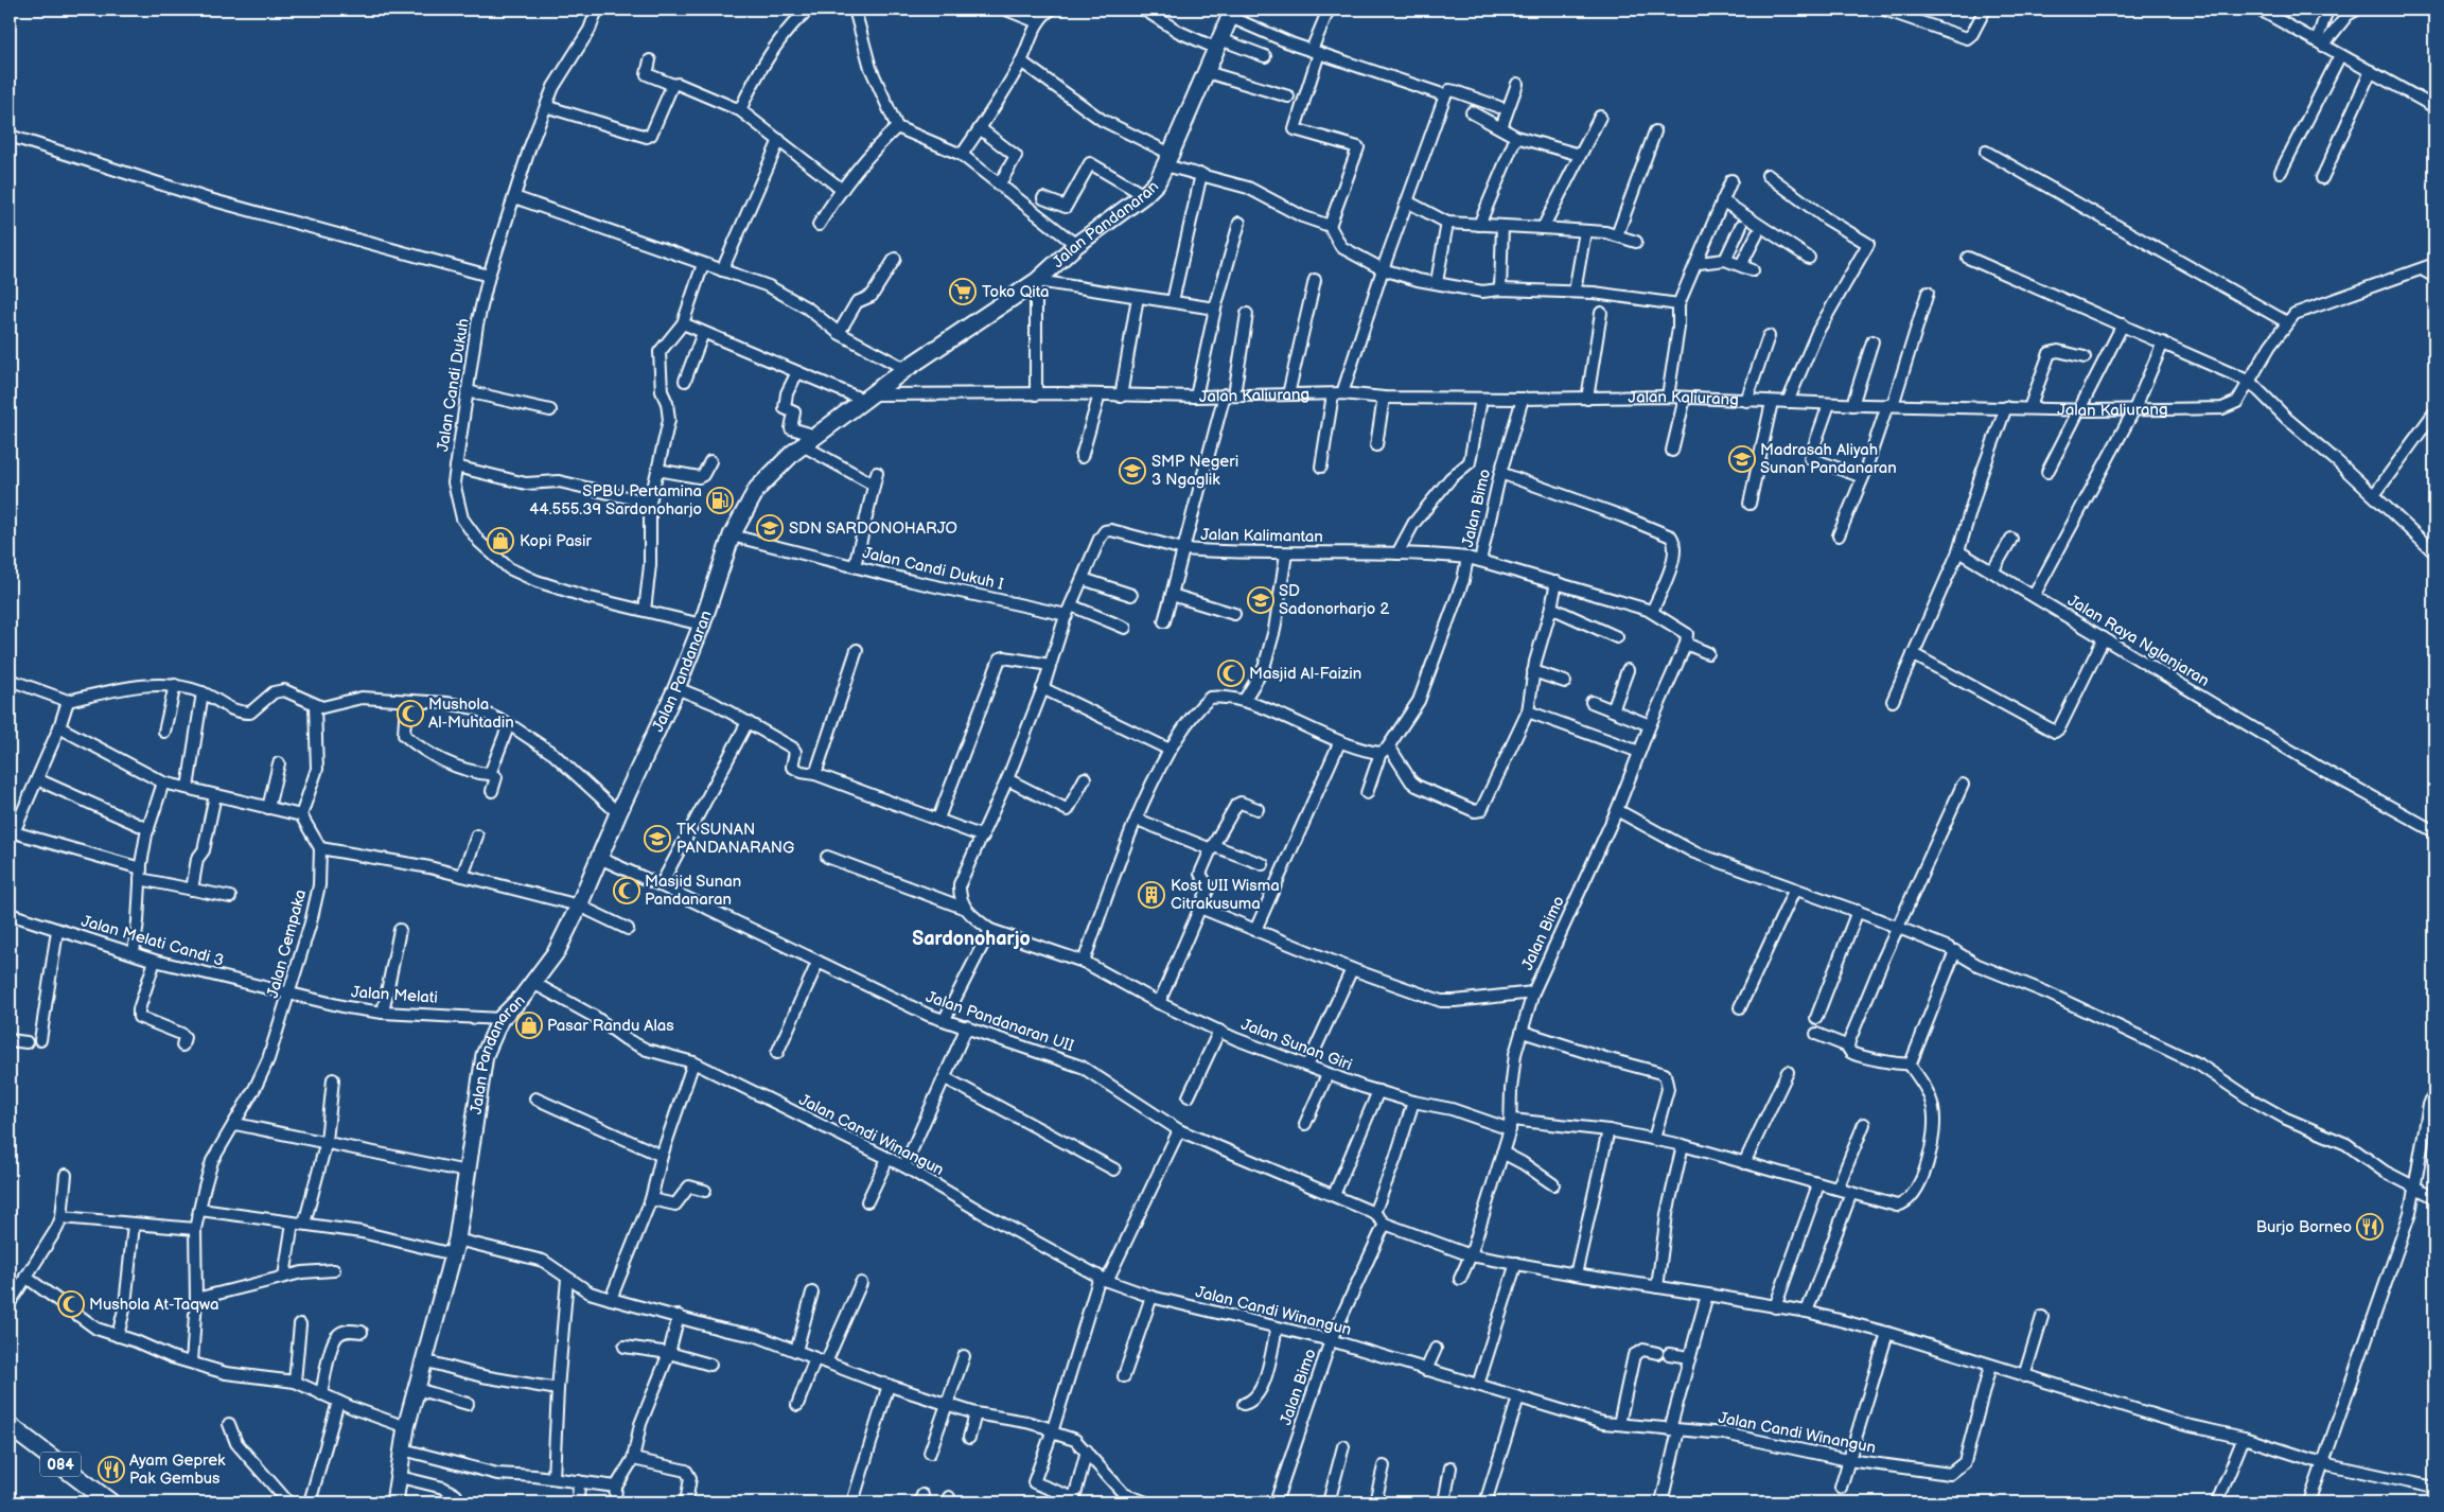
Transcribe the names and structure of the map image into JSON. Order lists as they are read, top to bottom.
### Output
{
  "streets": {
    "main road": ["Jalan Pandanaran", "084"],
    "street": [
      "Jalan Candi Dukuh",
      "Jalan Kaliurang",
      "Jalan Bimo",
      "Jalan Kalimantan",
      "Jalan Candi Dukuh I",
      "Jalan Raya Nglanjaran",
      "Jalan Melati Candi 3",
      "Jalan Cempaka",
      "Jalan Melati",
      "Jalan Pandanaran UII",
      "Jalan Sunan Giri",
      "Jalan Candi Winangun"
    ]
  },
  "crossings": [
    ["Jalan Pandanaran", "Jalan Candi Dukuh"],
    ["Jalan Pandanaran", "Jalan Kaliurang"],
    ["Jalan Pandanaran", "Jalan Candi Dukuh I"],
    ["Jalan Pandanaran", "Jalan Melati"],
    ["Jalan Pandanaran", "Jalan Pandanaran UII"],
    ["Jalan Pandanaran", "Jalan Candi Winangun"],
    ["Jalan Kaliurang", "Jalan Bimo"],
    ["Jalan Kaliurang", "Jalan Kalimantan"],
    ["Jalan Bimo", "Jalan Kalimantan"],
    ["Jalan Bimo", "Jalan Pandanaran UII"],
    ["Jalan Bimo", "Jalan Sunan Giri"],
    ["Jalan Bimo", "Jalan Candi Winangun"],
    ["Jalan Melati Candi 3", "Jalan Cempaka"],
    ["Jalan Melati Candi 3", "Jalan Melati"],
    ["Jalan Cempaka", "Jalan Melati"]
  ],
  "districts": ["Sardonoharjo"],
  "places": {
    "supermarket": ["Toko Qita"],
    "school or university": [
      "Madrasah Aliyah Sunan Pandanaran",
      "SMP Negeri 3 Ngaglik",
      "SDN SARDONOHARJO",
      "SD Sadonorharjo 2",
      "TK SUNAN PANDANARANG"
    ],
    "fuel station": ["SPBU Pertamina 44.555.39 Sardonoharjo"],
    "shop": ["Kopi Pasir", "Pasar Randu Alas"],
    "mosque": [
      "Masjid Al-Faizin",
      "Mushola Al-Muhtadin",
      "Masjid Sunan Pandanaran",
      "Mushola At-Taqwa"
    ],
    "building": ["Kost UII Wisma Citrakusuma"],
    "restaurant": ["Burjo Borneo", "Ayam Geprek Pak Gembus"]
  }
}
